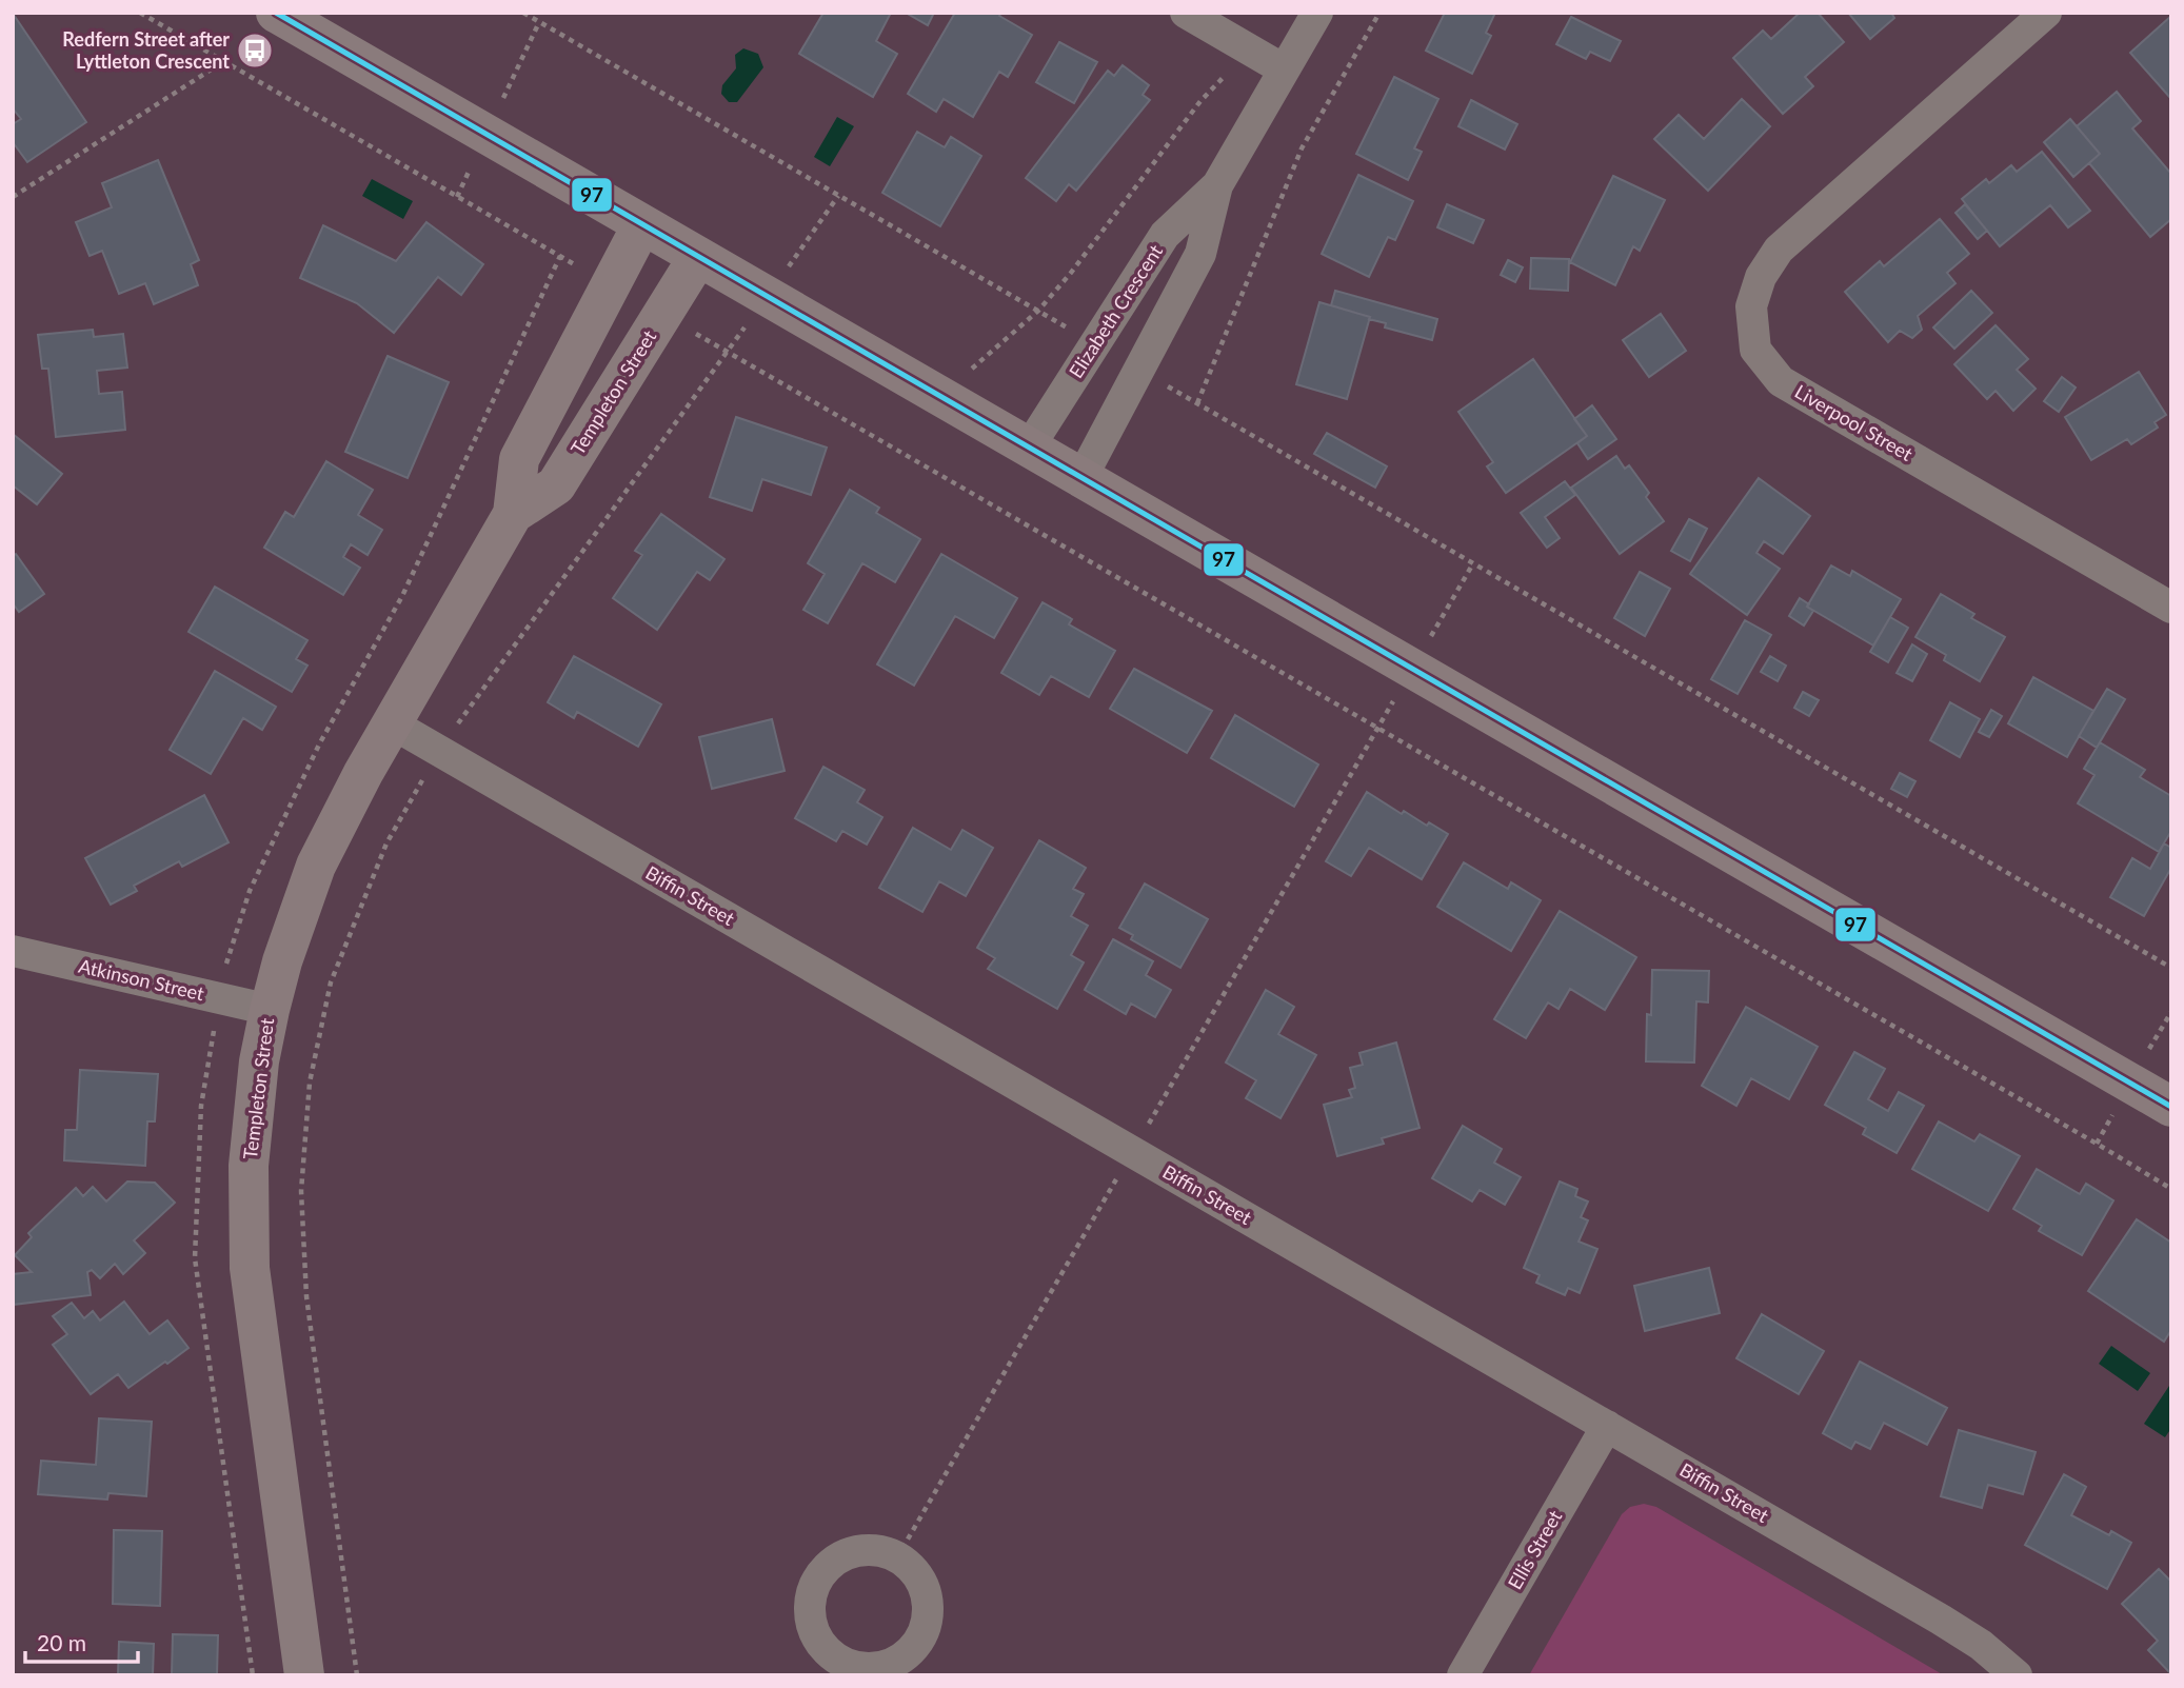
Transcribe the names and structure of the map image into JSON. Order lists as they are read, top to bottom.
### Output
{
  "streets": {
    "main road": ["Templeton Street"],
    "street": [
      "Elizabeth Crescent",
      "Liverpool Street",
      "Biffin Street",
      "Atkinson Street",
      "Ellis Street"
    ]
  },
  "crossings": [
    ["Templeton Street", "Biffin Street"],
    ["Templeton Street", "Atkinson Street"],
    ["Biffin Street", "Ellis Street"]
  ],
  "places": {
    "bus stop": ["Redfern Street after Lyttleton Crescent"]
  },
  "lines": ["transit line 97"],
  "scale_bar": "20 m"
}
